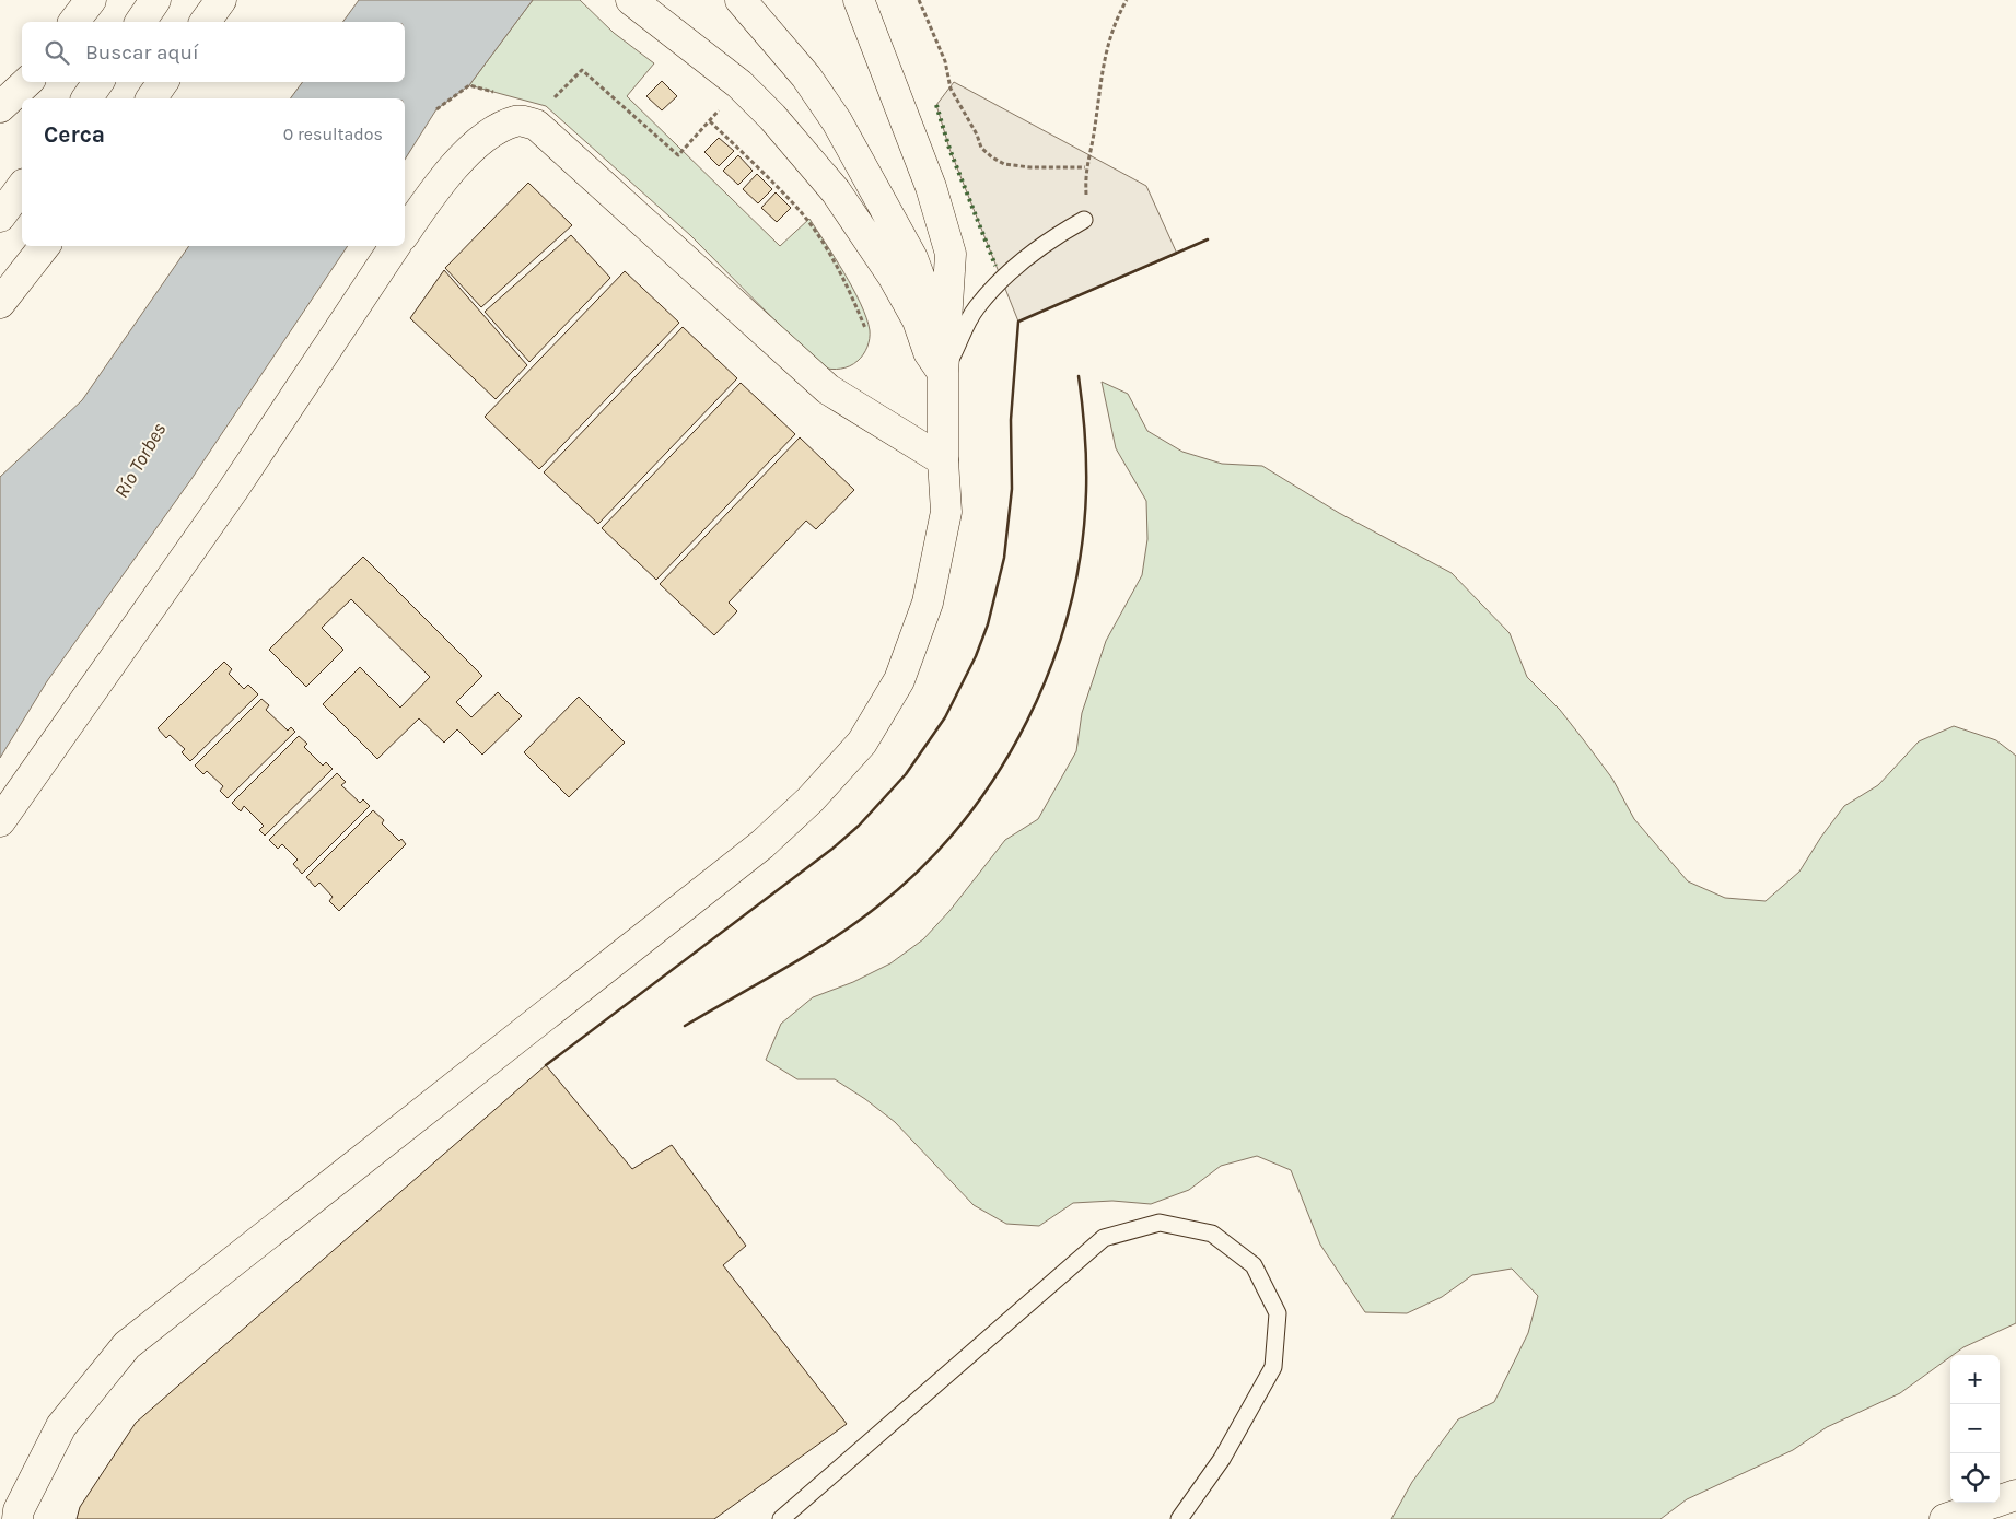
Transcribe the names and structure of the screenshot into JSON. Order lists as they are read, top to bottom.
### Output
{
  "water": ["Río Torbes"],
  "page": {
    "search": "Buscar aquí",
    "heading": ["Cerca", "0 resultados"],
    "map_buttons": ["+", "−"]
  }
}
